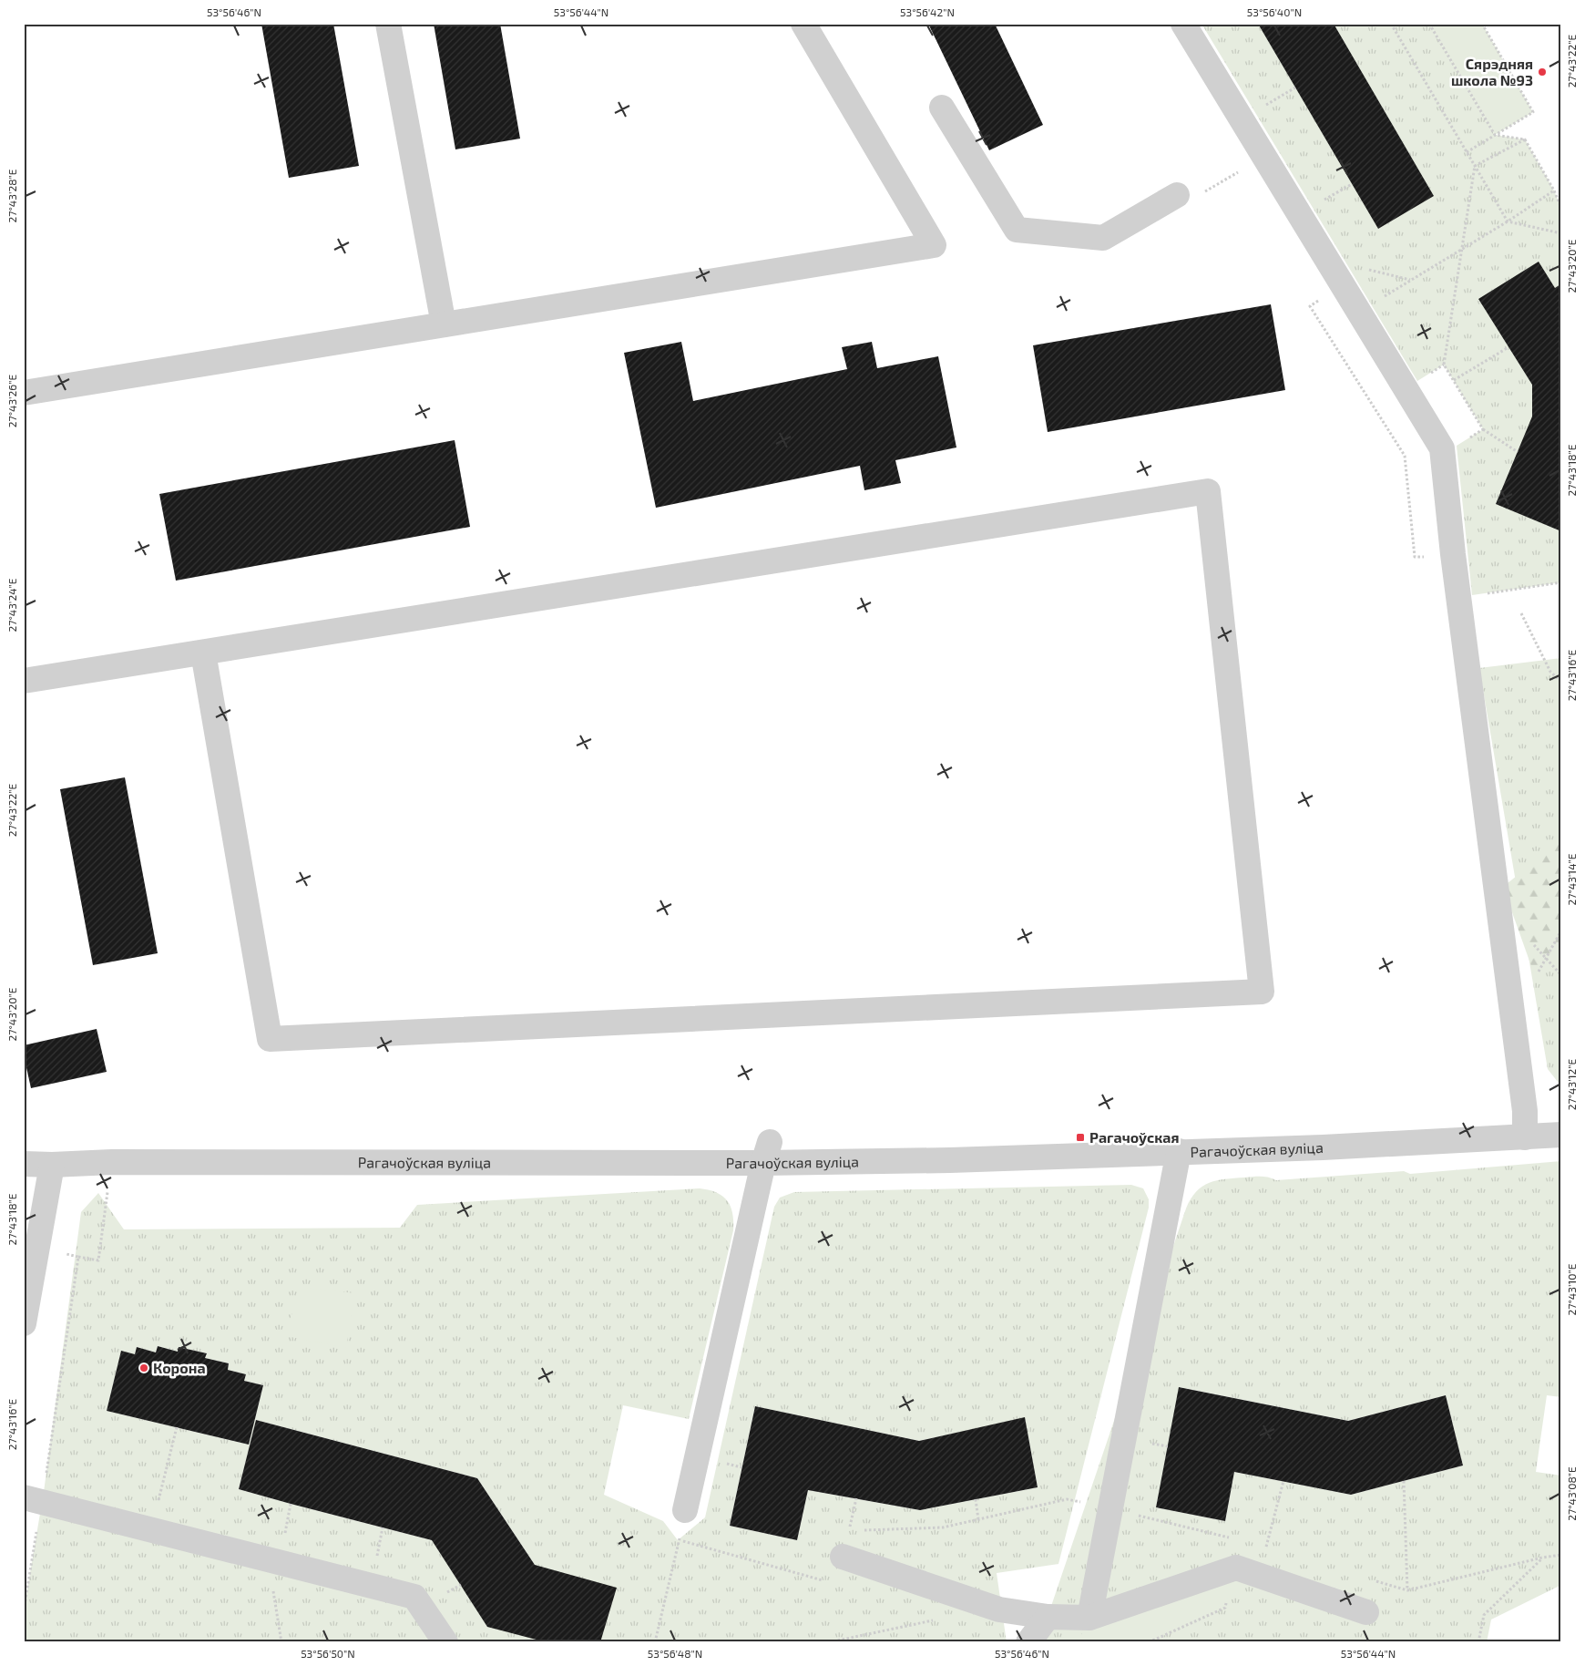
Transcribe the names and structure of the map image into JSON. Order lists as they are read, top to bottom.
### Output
{
  "streets": {
    "street": ["Рагачоўская вуліца"]
  },
  "places": {
    "other": ["Сярэдняя школа №93", "Корона"],
    "transit": ["Рагачоўская"]
  },
  "coordinates": [
    "53°56'46\"N",
    "53°56'44\"N",
    "53°56'42\"N",
    "53°56'40\"N",
    "27°43'22\"E",
    "27°43'28\"E",
    "27°43'20\"E",
    "27°43'26\"E",
    "27°43'18\"E",
    "27°43'24\"E",
    "27°43'16\"E",
    "27°43'14\"E",
    "27°43'12\"E",
    "27°43'10\"E",
    "27°43'08\"E",
    "53°56'50\"N",
    "53°56'48\"N"
  ]
}
